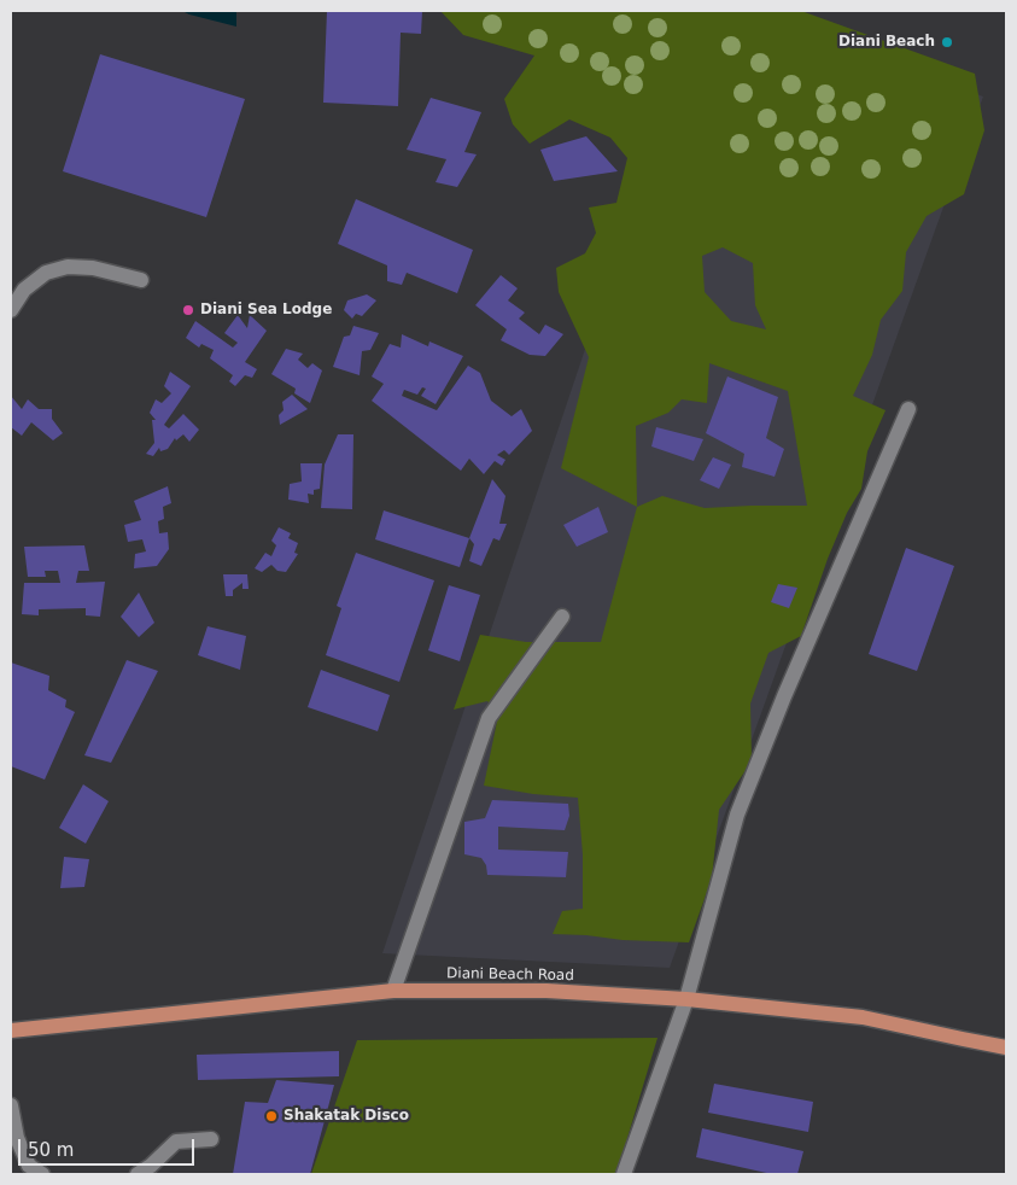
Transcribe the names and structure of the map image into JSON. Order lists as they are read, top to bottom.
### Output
{
  "streets": {
    "main road": ["Diani Beach Road"]
  },
  "places": ["Diani Beach", "Diani Sea Lodge", "Shakatak Disco"],
  "scale_bar": "50 m"
}
